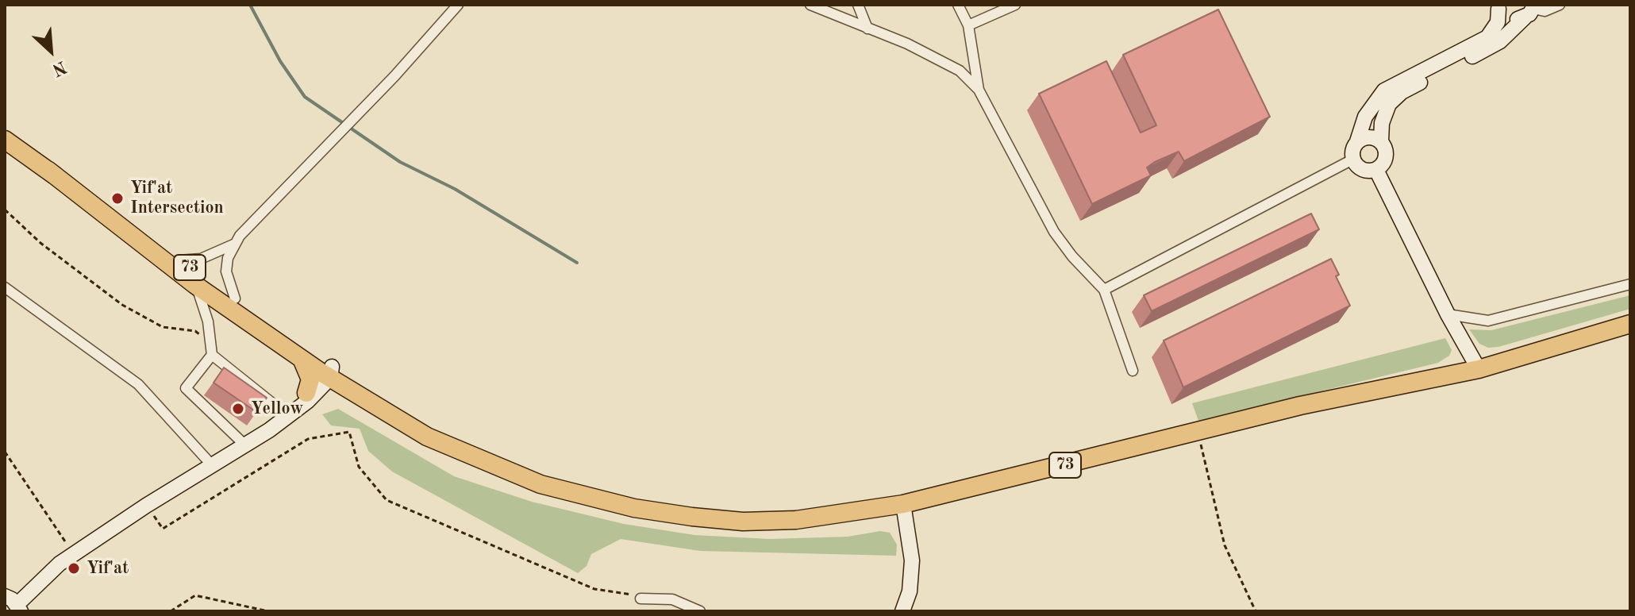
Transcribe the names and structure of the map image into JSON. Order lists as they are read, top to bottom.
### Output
{
  "streets": {
    "highway": ["73"]
  },
  "places": ["Yif'at Intersection", "Yellow", "Yif'at"],
  "north": "bottom right"
}
